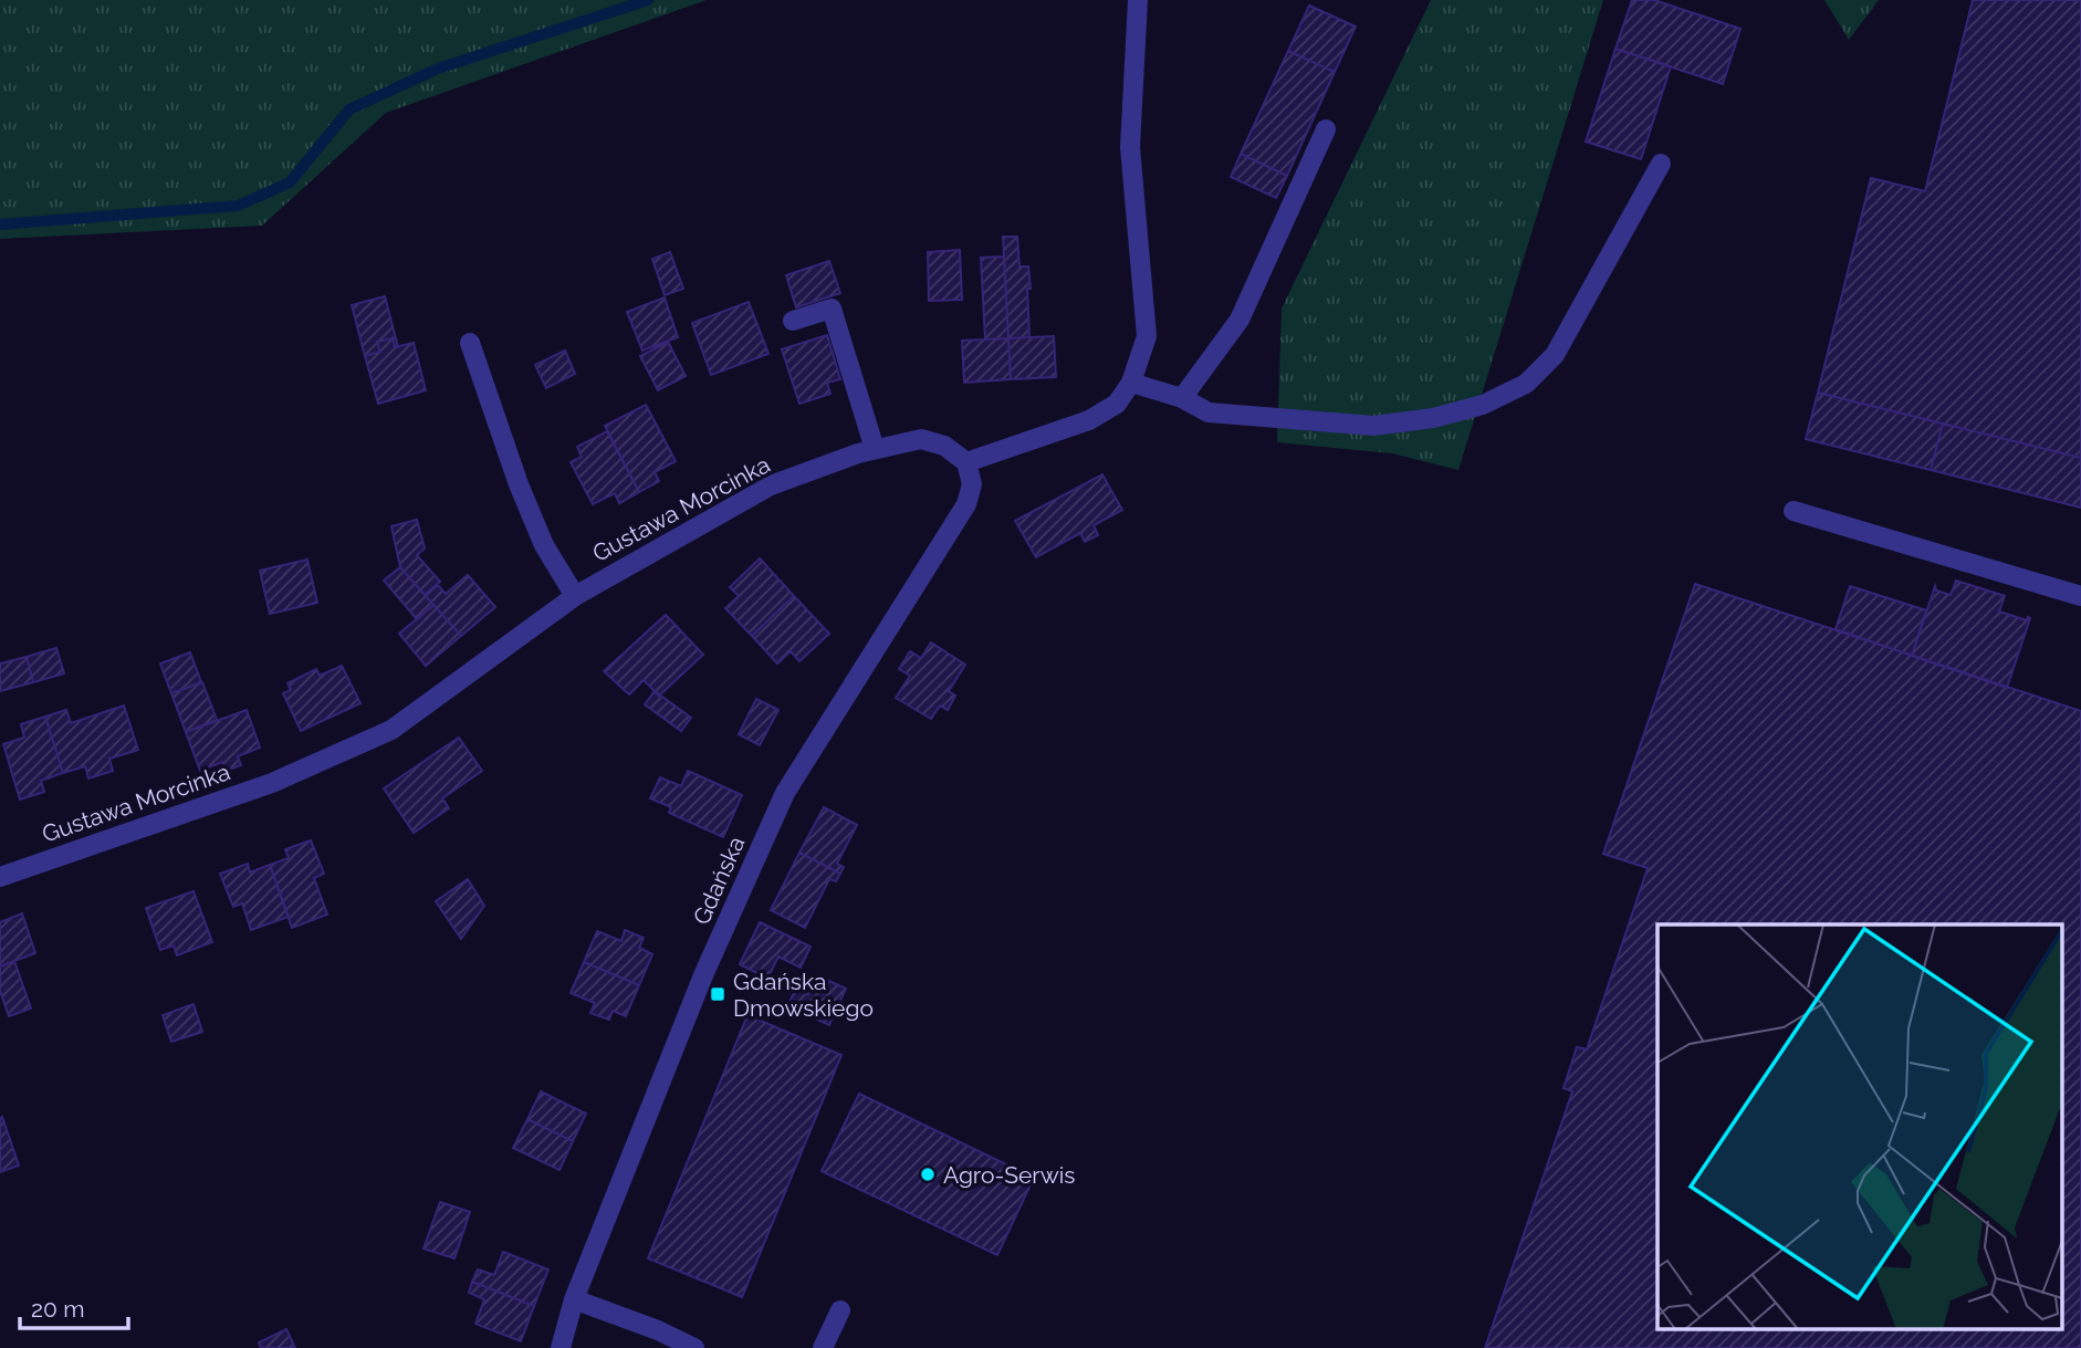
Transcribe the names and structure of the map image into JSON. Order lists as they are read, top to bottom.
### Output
{
  "streets": {
    "street": ["Gustawa Morcinka", "Gdańska"]
  },
  "crossings": [
    ["Gustawa Morcinka", "Gdańska"]
  ],
  "places": {
    "transit": ["Gdańska Dmowskiego"],
    "other": ["Agro-Serwis"]
  },
  "scale_bar": "20 m"
}
